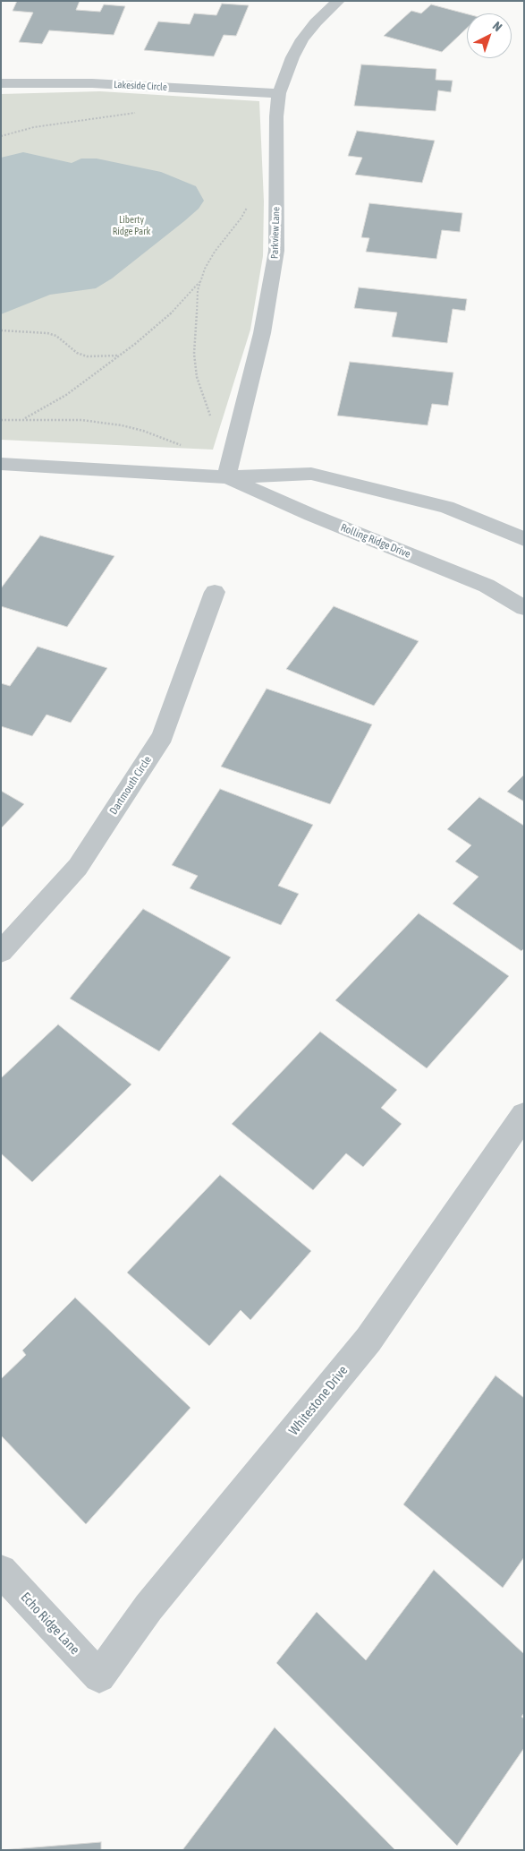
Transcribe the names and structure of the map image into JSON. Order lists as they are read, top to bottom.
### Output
{
  "streets": {
    "street": [
      "Lakeside Circle",
      "Parkview Lane",
      "Rolling Ridge Drive",
      "Dartmouth Circle",
      "Whitestone Drive",
      "Echo Ridge Lane"
    ]
  },
  "crossings": [
    ["Lakeside Circle", "Parkview Lane"],
    ["Parkview Lane", "Rolling Ridge Drive"],
    ["Whitestone Drive", "Echo Ridge Lane"]
  ],
  "parks": ["Liberty Ridge Park"],
  "north": "top right"
}
